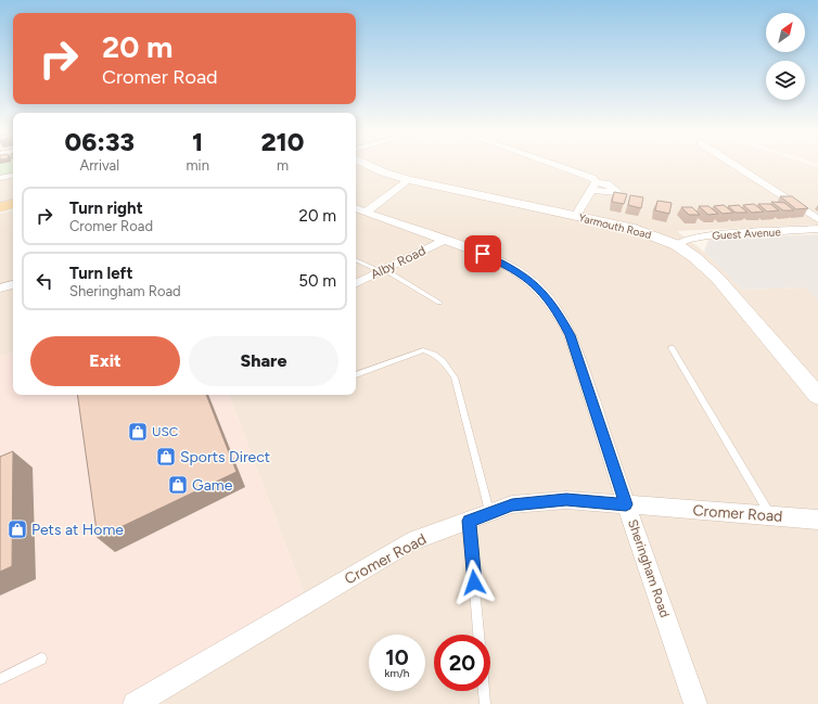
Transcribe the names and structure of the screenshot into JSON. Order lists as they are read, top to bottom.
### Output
{
  "streets": {
    "street": [
      "Yarmouth Road",
      "Guest Avenue",
      "Alby Road",
      "Cromer Road",
      "Sheringham Road"
    ]
  },
  "crossings": [
    ["Yarmouth Road", "Guest Avenue"],
    ["Alby Road", "Sheringham Road"],
    ["Cromer Road", "Sheringham Road"]
  ],
  "places": {
    "shop": [
      "USC",
      "Sports Direct",
      "Game",
      "Pets at Home"
    ]
  },
  "north": "top right",
  "page": {
    "turn": ["20 m", "Cromer Road"],
    "eta": [
      "06:33",
      "Arrival",
      "1",
      "min",
      "210",
      "m"
    ],
    "list": [
      {
        "name": "Turn right",
        "note": "Cromer Road",
        "value": "20 m"
      },
      {
        "name": "Turn left",
        "note": "Sheringham Road",
        "value": "50 m"
      }
    ],
    "buttons": ["Exit", "Share"],
    "speed": "10 km/h",
    "limit": "20"
  }
}
